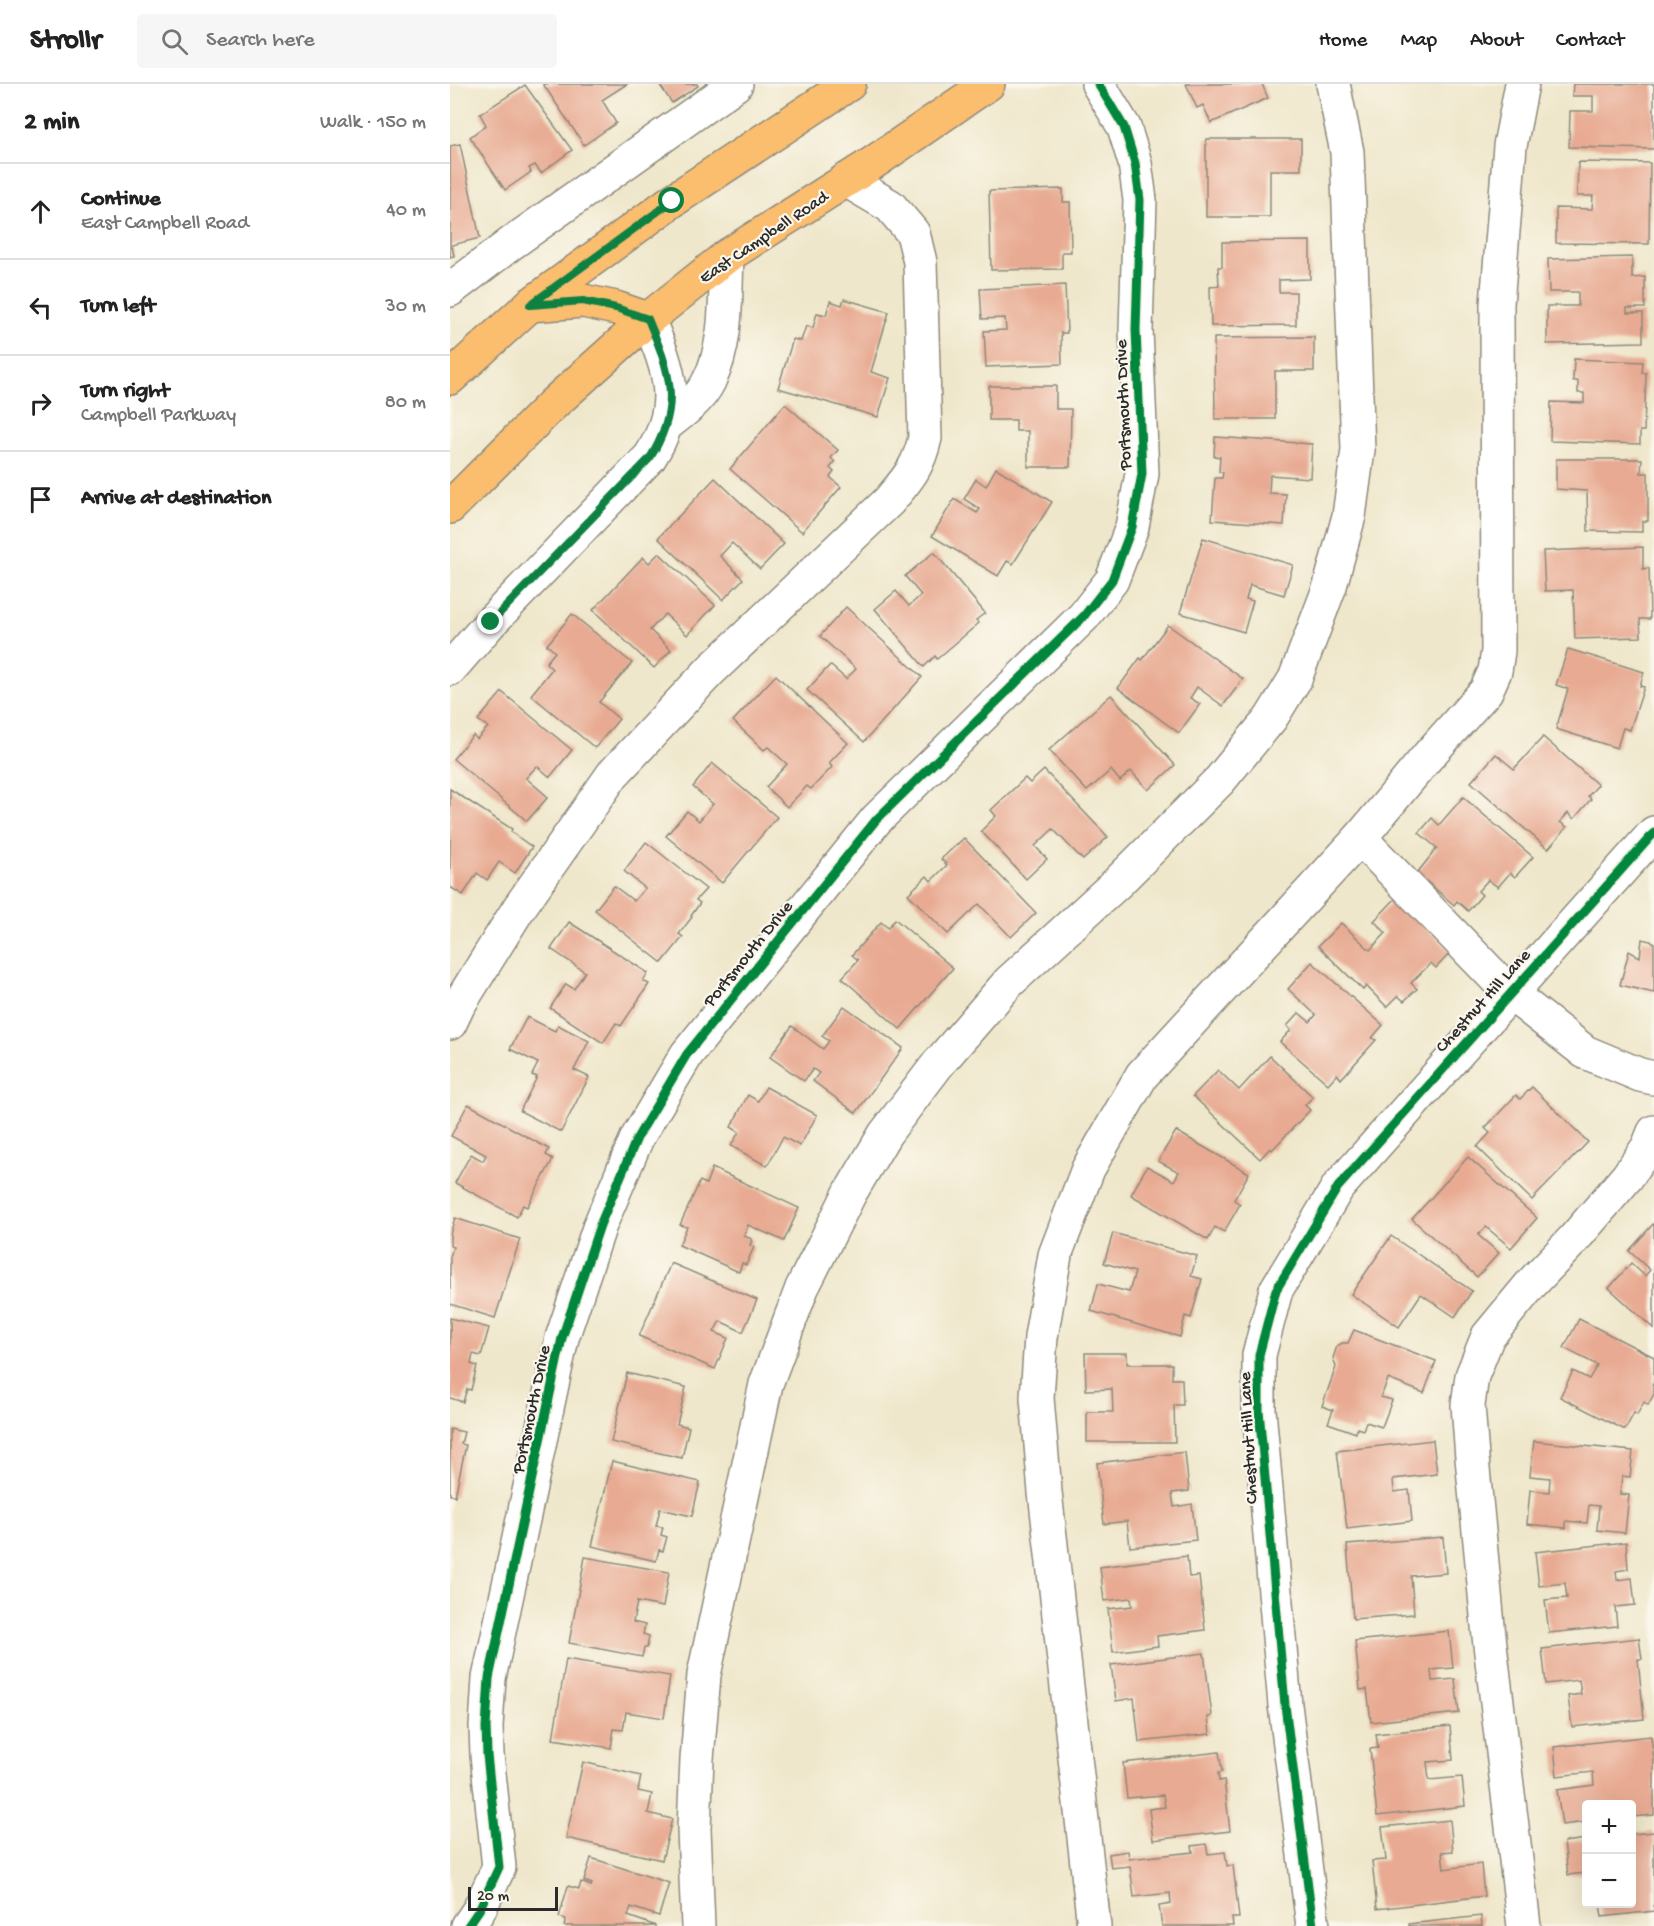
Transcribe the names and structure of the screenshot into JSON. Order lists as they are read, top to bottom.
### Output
{
  "streets": {
    "main road": ["East Campbell Road"],
    "street": ["Portsmouth Drive", "Chestnut Hill Lane"]
  },
  "scale_bar": "20 m",
  "page": {
    "header": "Strollr",
    "search": "Search here",
    "nav": [
      "Home",
      "Map",
      "About",
      "Contact"
    ],
    "heading": ["2 min", "Walk · 150 m"],
    "list": [
      ["Continue", "East Campbell Road", "40 m"],
      ["Turn left", "30 m"],
      ["Turn right", "Campbell Parkway", "80 m"],
      "Arrive at destination"
    ],
    "map_buttons": ["+", "−"],
    "scale": "20 m"
  }
}
